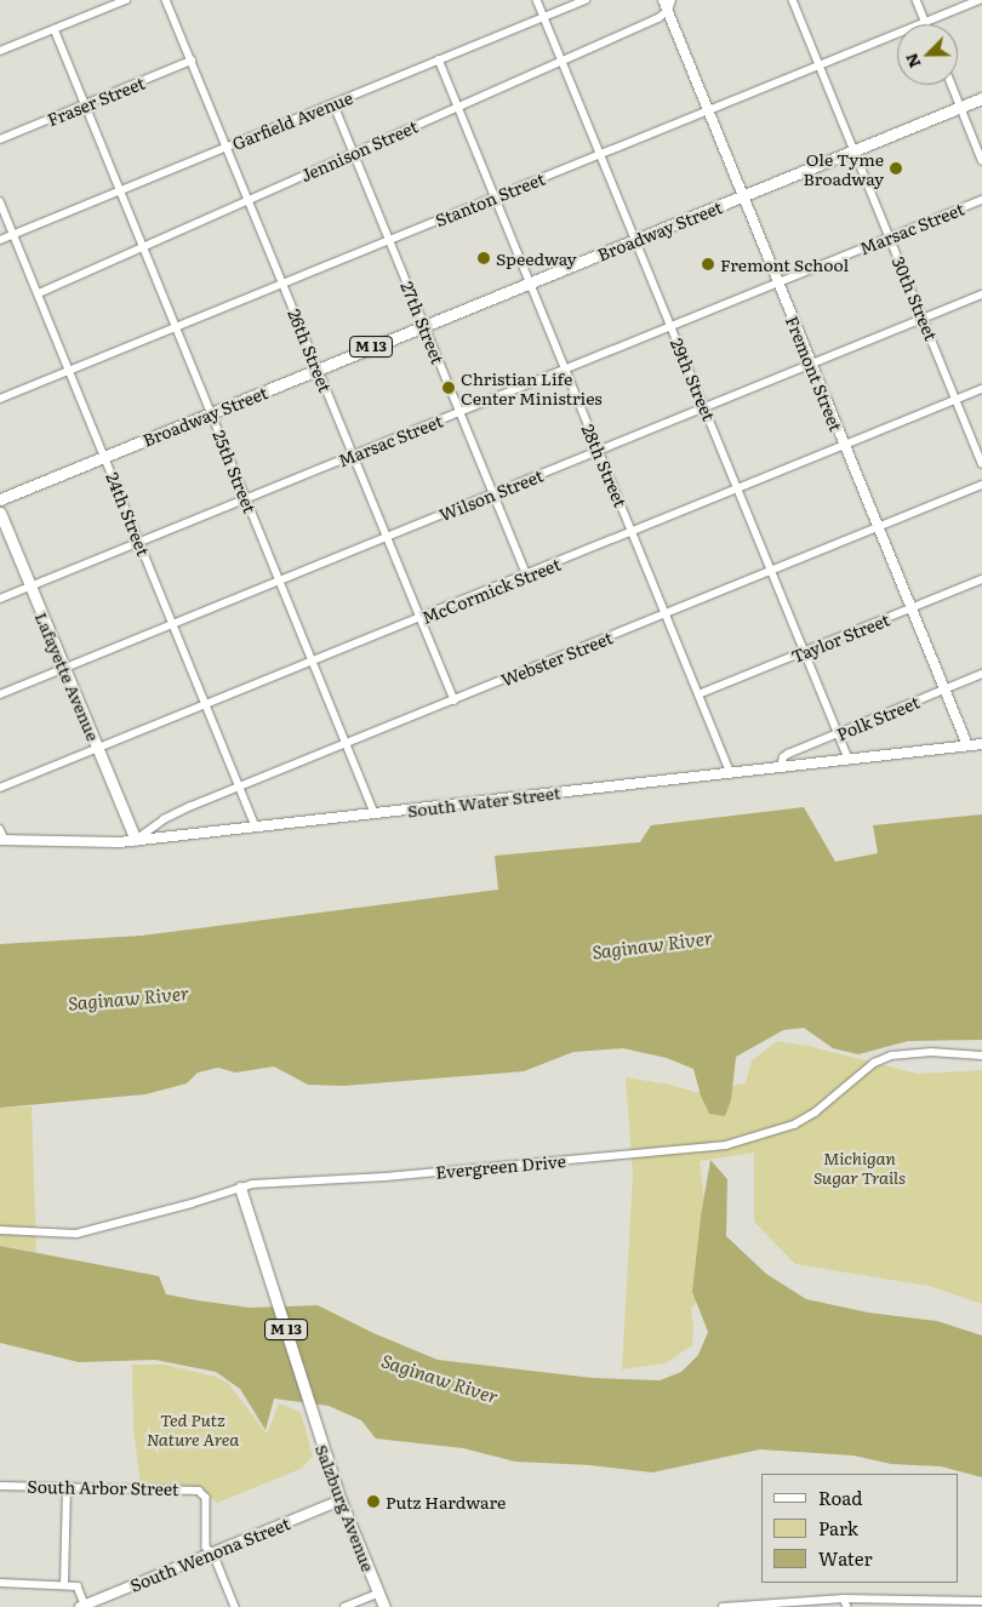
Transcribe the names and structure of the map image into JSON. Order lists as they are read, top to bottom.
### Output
{
  "streets": {
    "main road": [
      "Broadway Street",
      "M 13",
      "Lafayette Avenue",
      "Salzburg Avenue"
    ],
    "street": [
      "Fraser Street",
      "Garfield Avenue",
      "Jennison Street",
      "Stanton Street",
      "Marsac Street",
      "30th Street",
      "27th Street",
      "26th Street",
      "Fremont Street",
      "29th Street",
      "28th Street",
      "25th Street",
      "Wilson Street",
      "24th Street",
      "McCormick Street",
      "Taylor Street",
      "Webster Street",
      "Polk Street",
      "South Water Street",
      "Evergreen Drive",
      "South Arbor Street",
      "South Wenona Street"
    ]
  },
  "crossings": [
    ["Fraser Street", "26th Street"],
    ["Fraser Street", "25th Street"],
    ["Garfield Avenue", "27th Street"],
    ["Garfield Avenue", "26th Street"],
    ["Garfield Avenue", "29th Street"],
    ["Garfield Avenue", "28th Street"],
    ["Garfield Avenue", "25th Street"],
    ["Garfield Avenue", "24th Street"],
    ["Jennison Street", "27th Street"],
    ["Jennison Street", "26th Street"],
    ["Jennison Street", "Fremont Street"],
    ["Jennison Street", "29th Street"],
    ["Jennison Street", "28th Street"],
    ["Jennison Street", "25th Street"],
    ["Jennison Street", "24th Street"],
    ["Stanton Street", "30th Street"],
    ["Stanton Street", "27th Street"],
    ["Stanton Street", "26th Street"],
    ["Stanton Street", "Fremont Street"],
    ["Stanton Street", "29th Street"],
    ["Stanton Street", "28th Street"],
    ["Stanton Street", "25th Street"],
    ["Stanton Street", "24th Street"],
    ["Marsac Street", "30th Street"],
    ["Marsac Street", "27th Street"],
    ["Marsac Street", "26th Street"],
    ["Marsac Street", "Fremont Street"],
    ["Marsac Street", "29th Street"],
    ["Marsac Street", "28th Street"],
    ["Marsac Street", "25th Street"],
    ["Marsac Street", "24th Street"],
    ["Marsac Street", "Lafayette Avenue"],
    ["Broadway Street", "30th Street"],
    ["Broadway Street", "27th Street"],
    ["Broadway Street", "26th Street"],
    ["Broadway Street", "Fremont Street"],
    ["Broadway Street", "29th Street"],
    ["Broadway Street", "28th Street"],
    ["Broadway Street", "25th Street"],
    ["Broadway Street", "24th Street"],
    ["30th Street", "Wilson Street"],
    ["30th Street", "McCormick Street"],
    ["27th Street", "Wilson Street"],
    ["27th Street", "McCormick Street"],
    ["26th Street", "Wilson Street"],
    ["26th Street", "McCormick Street"],
    ["26th Street", "Webster Street"],
    ["Fremont Street", "Wilson Street"],
    ["Fremont Street", "McCormick Street"],
    ["Fremont Street", "Taylor Street"],
    ["Fremont Street", "Webster Street"],
    ["Fremont Street", "Polk Street"],
    ["Fremont Street", "South Water Street"],
    ["29th Street", "Wilson Street"],
    ["29th Street", "McCormick Street"],
    ["29th Street", "Taylor Street"],
    ["29th Street", "Webster Street"],
    ["29th Street", "Polk Street"],
    ["29th Street", "South Water Street"],
    ["28th Street", "Wilson Street"],
    ["28th Street", "McCormick Street"],
    ["28th Street", "Taylor Street"],
    ["28th Street", "Webster Street"],
    ["28th Street", "South Water Street"],
    ["25th Street", "Wilson Street"],
    ["25th Street", "McCormick Street"],
    ["25th Street", "Webster Street"],
    ["25th Street", "South Water Street"],
    ["Wilson Street", "24th Street"],
    ["Wilson Street", "Lafayette Avenue"],
    ["24th Street", "McCormick Street"],
    ["24th Street", "Webster Street"],
    ["24th Street", "South Water Street"],
    ["McCormick Street", "Lafayette Avenue"],
    ["Webster Street", "Lafayette Avenue"],
    ["Webster Street", "South Water Street"],
    ["Lafayette Avenue", "South Water Street"],
    ["Polk Street", "South Water Street"],
    ["Evergreen Drive", "Salzburg Avenue"],
    ["South Arbor Street", "South Wenona Street"],
    ["Salzburg Avenue", "South Wenona Street"]
  ],
  "water": ["Saginaw River"],
  "parks": ["Michigan Sugar Trails", "Ted Putz Nature Area"],
  "places": [
    "Ole Tyme Broadway",
    "Speedway",
    "Fremont School",
    "Christian Life Center Ministries",
    "Putz Hardware"
  ],
  "legend": ["Road", "Park", "Water"],
  "north": "bottom left"
}
